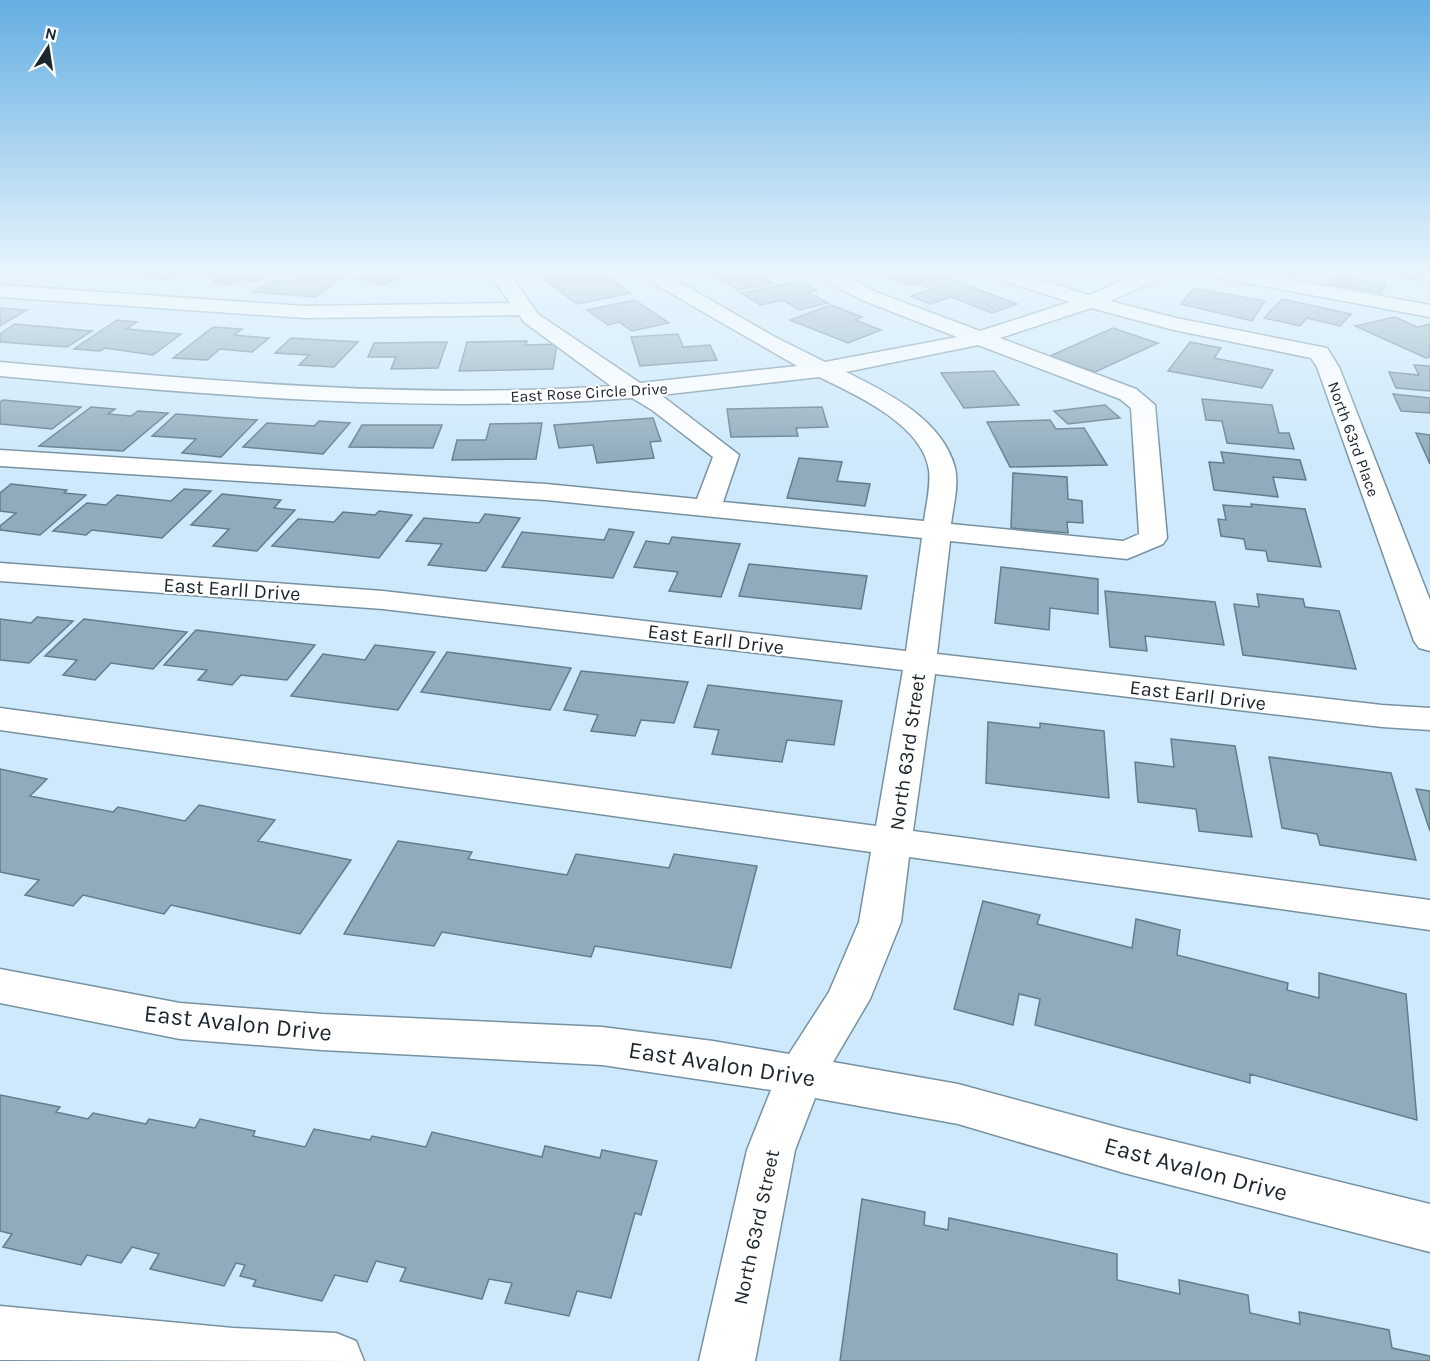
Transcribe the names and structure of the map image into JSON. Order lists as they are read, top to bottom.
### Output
{
  "streets": {
    "street": [
      "East Rose Circle Drive",
      "North 63rd Place",
      "East Earll Drive",
      "North 63rd Street",
      "East Avalon Drive"
    ]
  },
  "crossings": [
    ["East Rose Circle Drive", "North 63rd Street"],
    ["East Earll Drive", "North 63rd Street"],
    ["North 63rd Street", "East Avalon Drive"]
  ],
  "north": "top"
}
